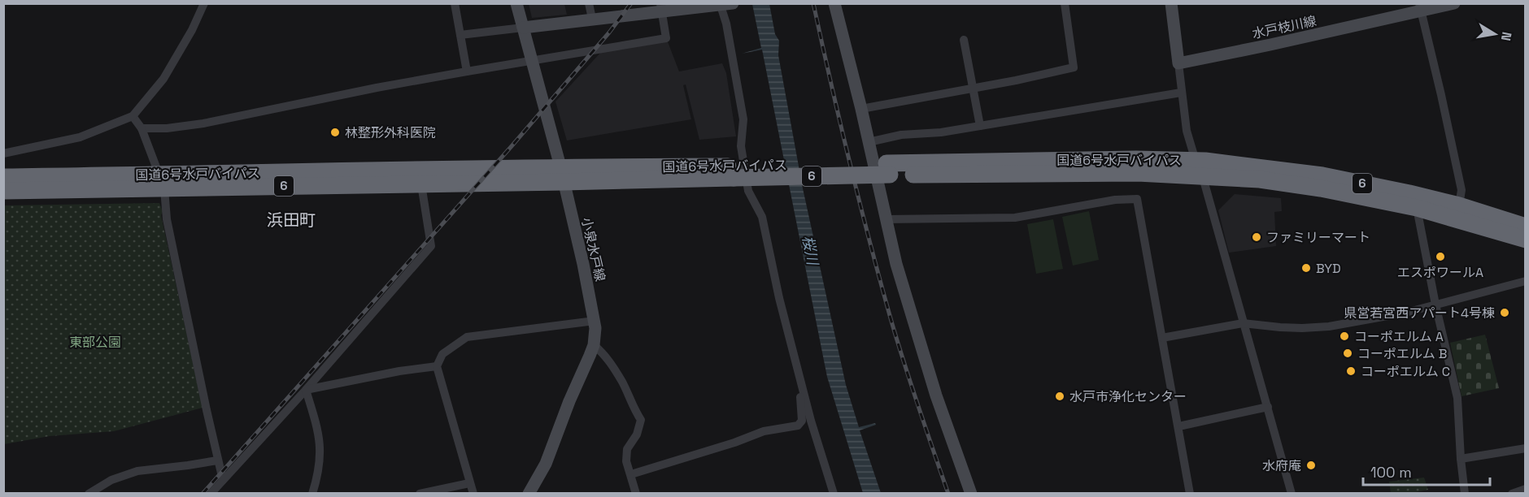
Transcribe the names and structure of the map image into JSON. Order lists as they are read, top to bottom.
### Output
{
  "streets": {
    "highway": ["国道6号水戸バイパス", "6"],
    "main road": ["水戸枝川線", "小泉水戸線"]
  },
  "crossings": [
    ["国道6号水戸バイパス", "小泉水戸線"]
  ],
  "districts": ["浜田町"],
  "water": ["桜川"],
  "parks": ["東部公園"],
  "places": [
    "林整形外科医院",
    "ファミリーマート",
    "エスポワールA",
    "BYD",
    "県営若宮西アパート4号棟",
    "コーポエルム A",
    "コーポエルム B",
    "コーポエルム C",
    "水戸市浄化センター",
    "水府庵"
  ],
  "scale_bar": "100 m",
  "north": "right"
}
